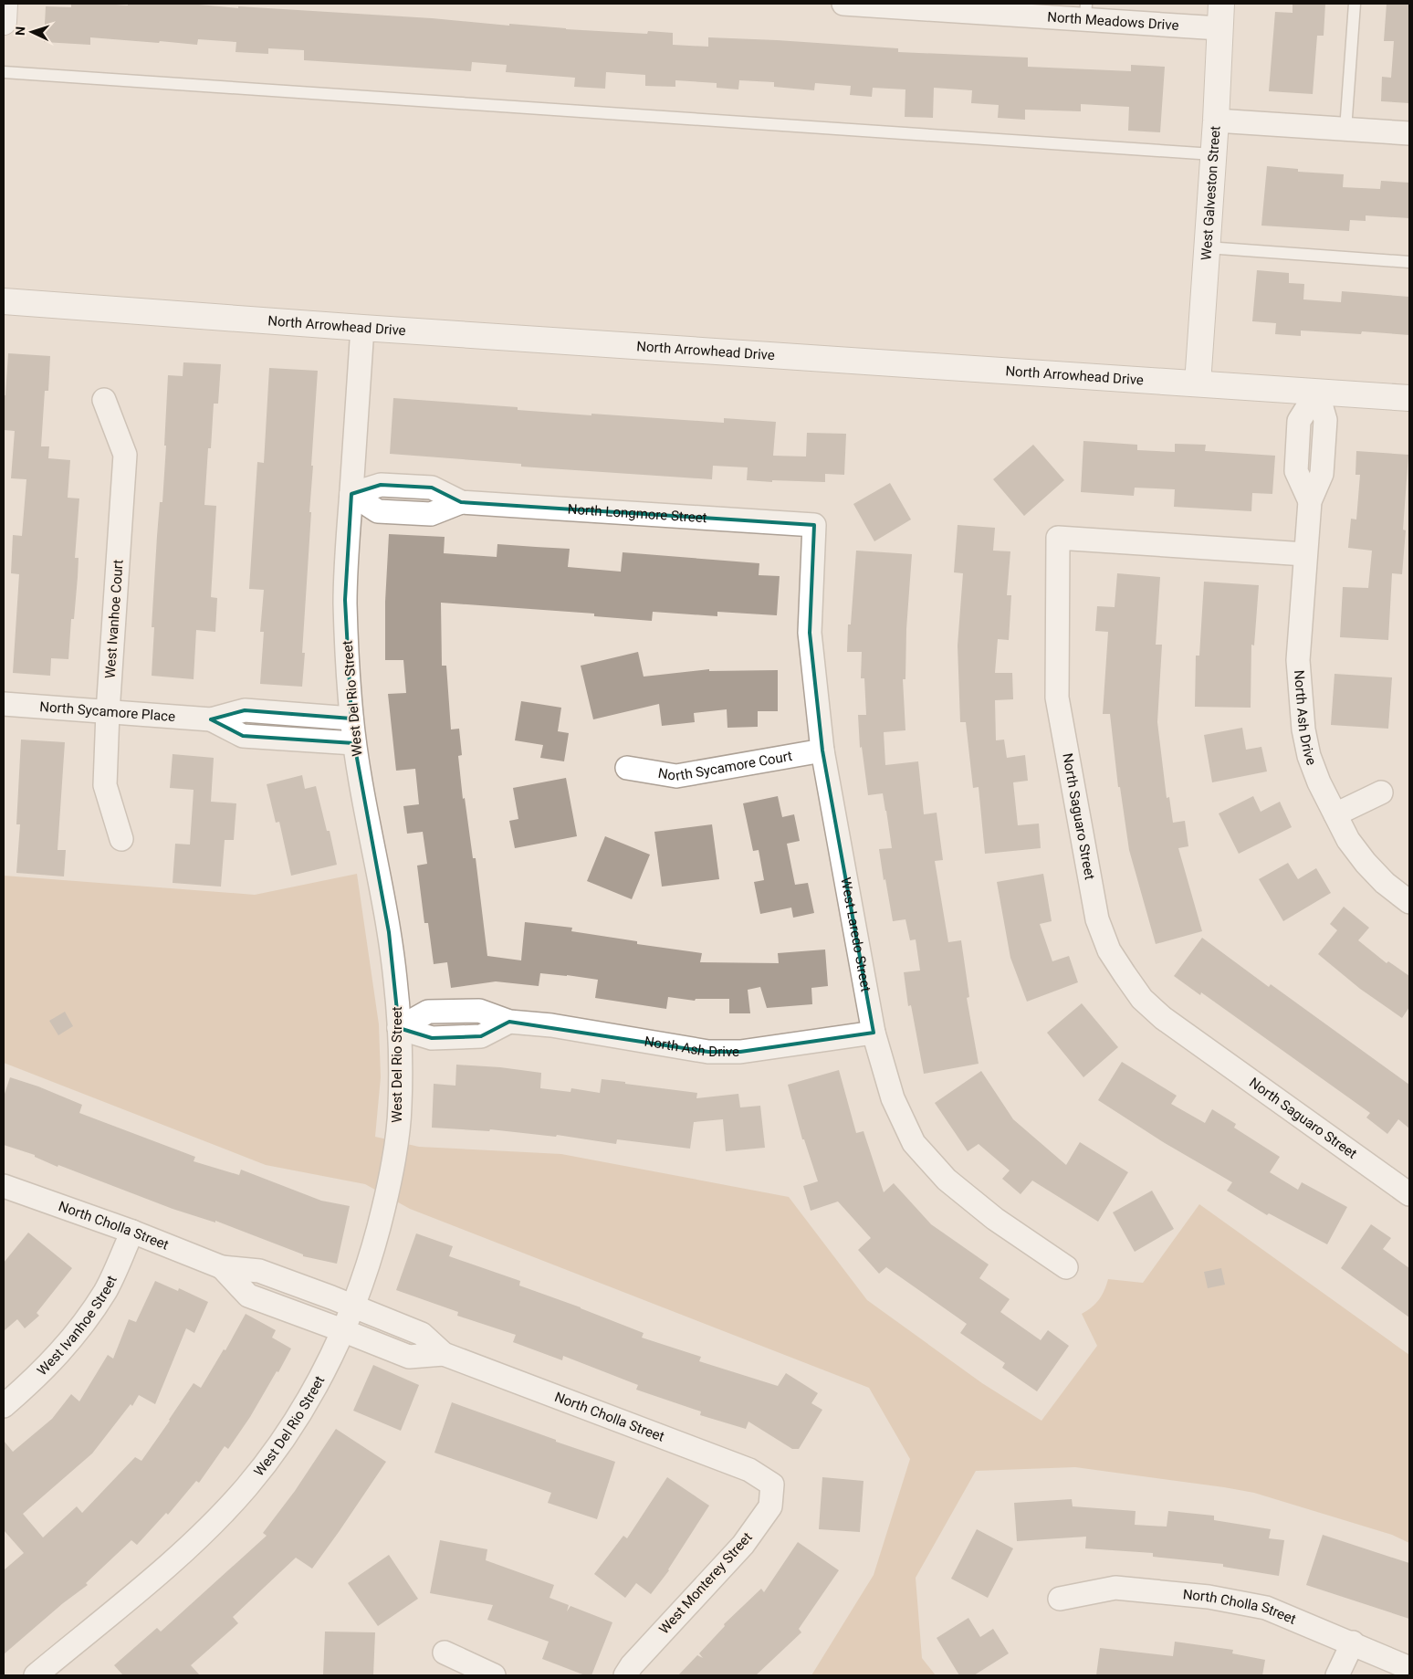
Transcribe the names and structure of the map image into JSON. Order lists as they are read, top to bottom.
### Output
{
  "streets": {
    "street": [
      "North Meadows Drive",
      "West Galveston Street",
      "North Arrowhead Drive",
      "North Longmore Street",
      "West Ivanhoe Court",
      "West Del Rio Street",
      "North Sycamore Place",
      "North Ash Drive",
      "North Sycamore Court",
      "North Saguaro Street",
      "West Laredo Street",
      "North Cholla Street",
      "West Ivanhoe Street",
      "West Monterey Street"
    ]
  },
  "crossings": [
    ["North Meadows Drive", "West Galveston Street"],
    ["West Galveston Street", "North Arrowhead Drive"],
    ["North Arrowhead Drive", "West Del Rio Street"],
    ["North Arrowhead Drive", "North Ash Drive"],
    ["North Longmore Street", "West Del Rio Street"],
    ["North Longmore Street", "West Laredo Street"],
    ["West Ivanhoe Court", "North Sycamore Place"],
    ["West Del Rio Street", "North Sycamore Place"],
    ["West Del Rio Street", "North Ash Drive"],
    ["West Del Rio Street", "North Cholla Street"],
    ["North Ash Drive", "North Saguaro Street"],
    ["North Ash Drive", "West Laredo Street"],
    ["North Sycamore Court", "West Laredo Street"],
    ["North Cholla Street", "West Ivanhoe Street"],
    ["North Cholla Street", "West Monterey Street"]
  ],
  "north": "left"
}
